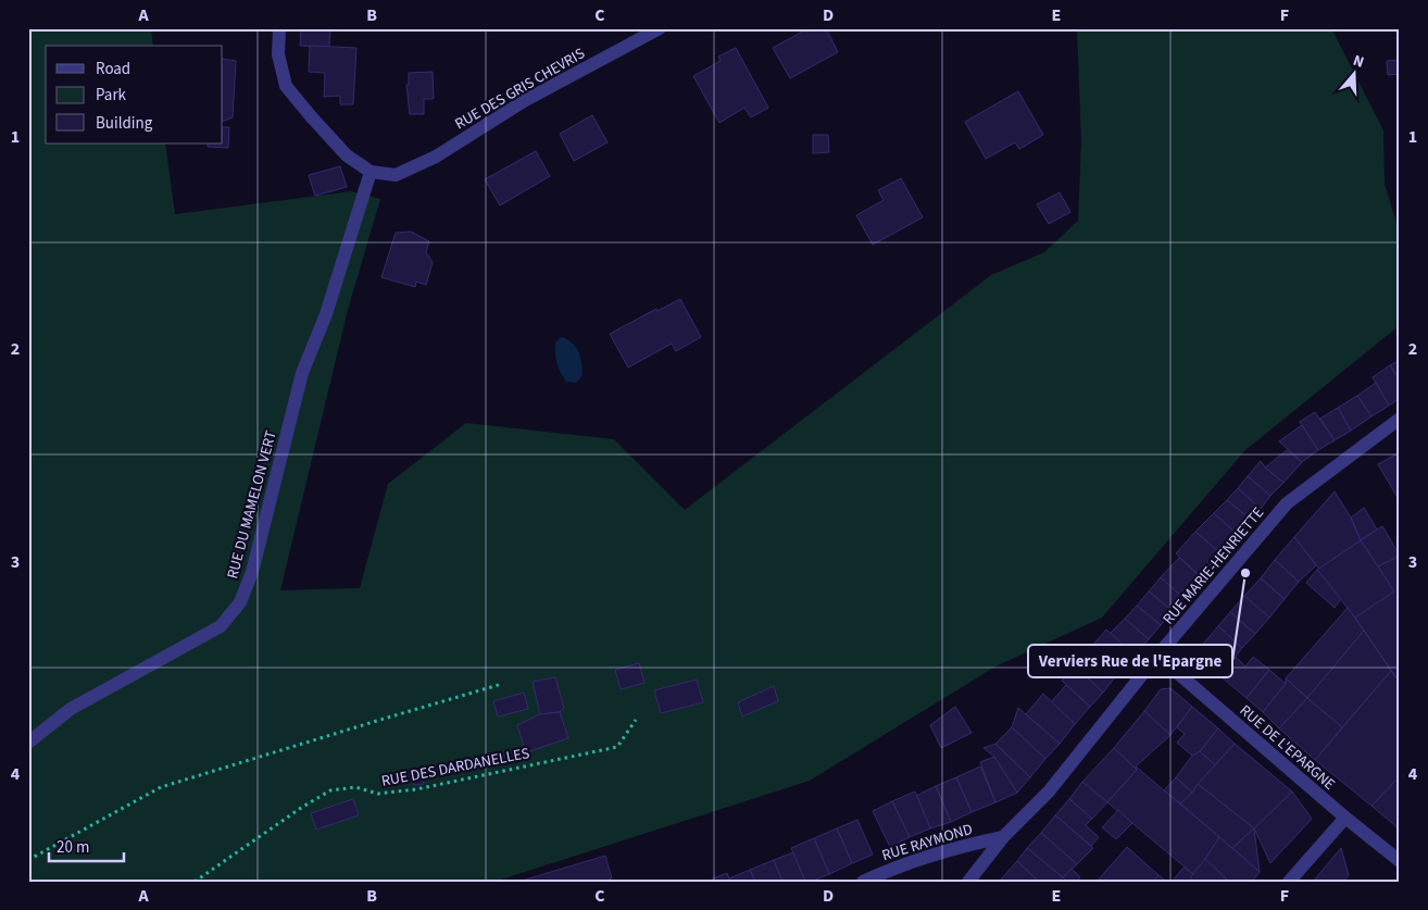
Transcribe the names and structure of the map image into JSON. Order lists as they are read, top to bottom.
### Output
{
  "streets": {
    "street": [
      "RUE DES GRIS CHEVRIS",
      "RUE DU MAMELON VERT",
      "RUE MARIE-HENRIETTE",
      "RUE DE L'EPARGNE",
      "RUE RAYMOND"
    ],
    "path": ["RUE DES DARDANELLES"]
  },
  "crossings": [
    ["RUE DES GRIS CHEVRIS", "RUE DU MAMELON VERT"],
    ["RUE MARIE-HENRIETTE", "RUE DE L'EPARGNE"],
    ["RUE MARIE-HENRIETTE", "RUE RAYMOND"]
  ],
  "places": ["Verviers Rue de l'Epargne"],
  "legend": ["Road", "Park", "Building"],
  "scale_bar": "20 m",
  "north": "top",
  "grid": {
    "columns": [
      "A",
      "B",
      "C",
      "D",
      "E",
      "F"
    ],
    "rows": [
      "1",
      "2",
      "3",
      "4"
    ]
  }
}
